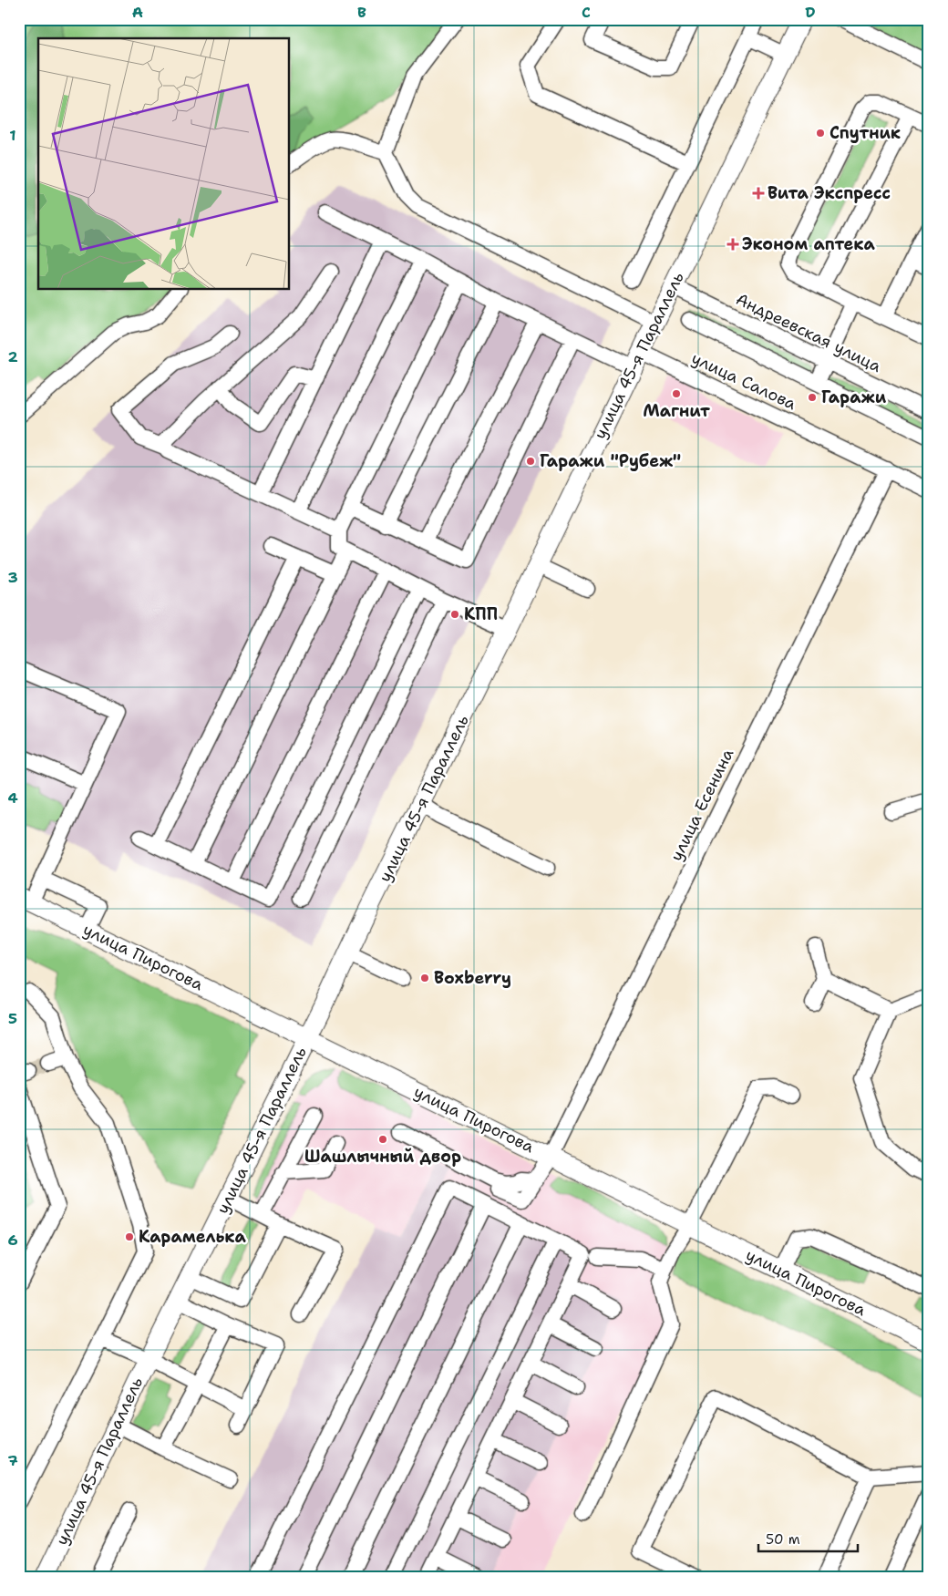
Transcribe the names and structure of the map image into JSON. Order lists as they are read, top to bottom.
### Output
{
  "streets": {
    "main road": ["улица 45-я Параллель", "улица Пирогова"],
    "street": ["Андреевская улица", "улица Салова", "улица Есенина"]
  },
  "crossings": [
    ["Андреевская улица", "улица 45-я Параллель"],
    ["улица 45-я Параллель", "улица Салова"],
    ["улица 45-я Параллель", "улица Пирогова"],
    ["улица Салова", "улица Есенина"],
    ["улица Есенина", "улица Пирогова"]
  ],
  "places": {
    "other": [
      "Спутник",
      "Магнит",
      "Гаражи",
      "Гаражи \"Рубеж\"",
      "КПП",
      "Boxberry",
      "Шашлычный двор",
      "Карамелька"
    ],
    "health": ["Вита Экспресс", "Эконом аптека"]
  },
  "scale_bar": "50 m",
  "grid": {
    "columns": [
      "A",
      "B",
      "C",
      "D"
    ],
    "rows": [
      "1",
      "2",
      "3",
      "4",
      "5",
      "6",
      "7"
    ]
  }
}
